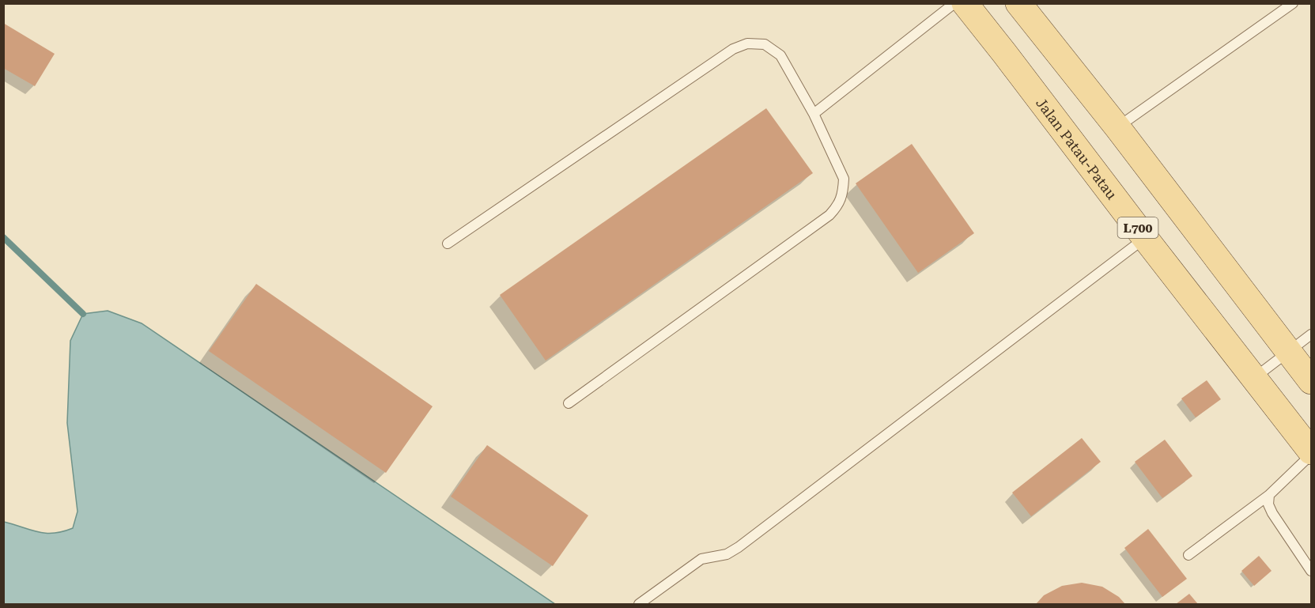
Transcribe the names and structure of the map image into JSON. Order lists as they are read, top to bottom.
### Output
{
  "streets": {
    "main road": ["Jalan Patau-Patau", "L700"]
  }
}
